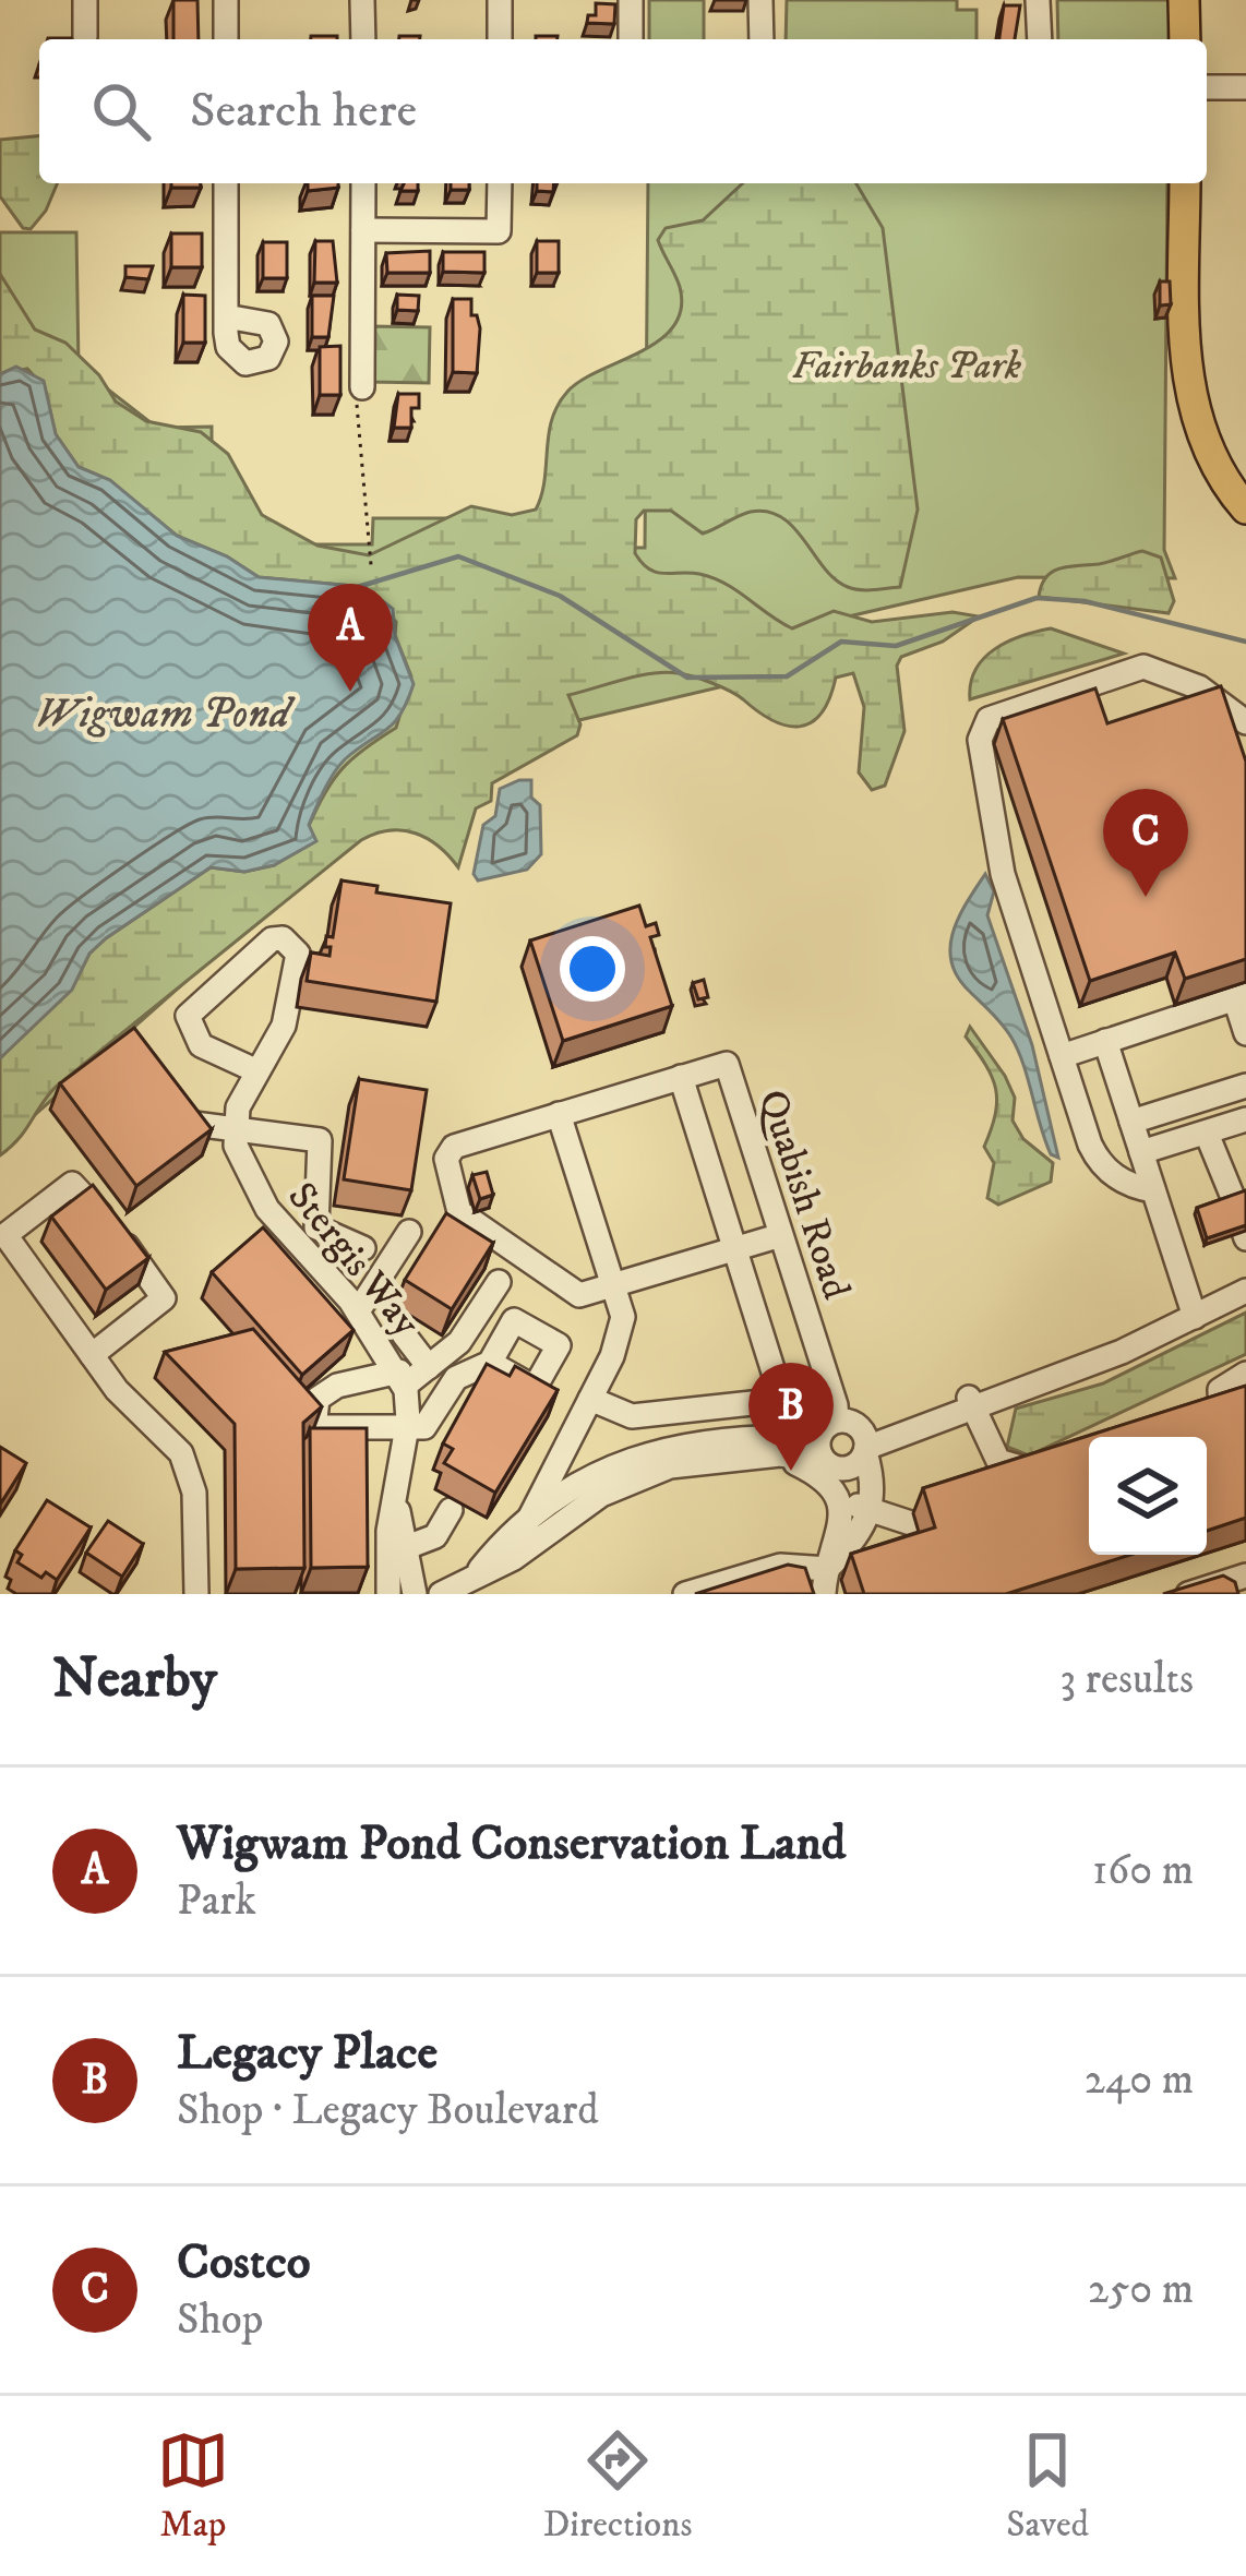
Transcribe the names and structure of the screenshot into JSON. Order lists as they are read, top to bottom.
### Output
{
  "streets": {
    "street": ["Quabish Road", "Stergis Way"]
  },
  "water": ["Wigwam Pond"],
  "parks": ["Fairbanks Park"],
  "page": {
    "search": "Search here",
    "pins": ["A", "C", "B"],
    "heading": ["Nearby", "3 results"],
    "list": [
      {
        "mark": "A",
        "name": "Wigwam Pond Conservation Land",
        "note": "Park",
        "value": "160 m"
      },
      {
        "mark": "B",
        "name": "Legacy Place",
        "note": "Shop · Legacy Boulevard",
        "value": "240 m"
      },
      {
        "mark": "C",
        "name": "Costco",
        "note": "Shop",
        "value": "250 m"
      }
    ],
    "nav": ["Map", "Directions", "Saved"]
  }
}
